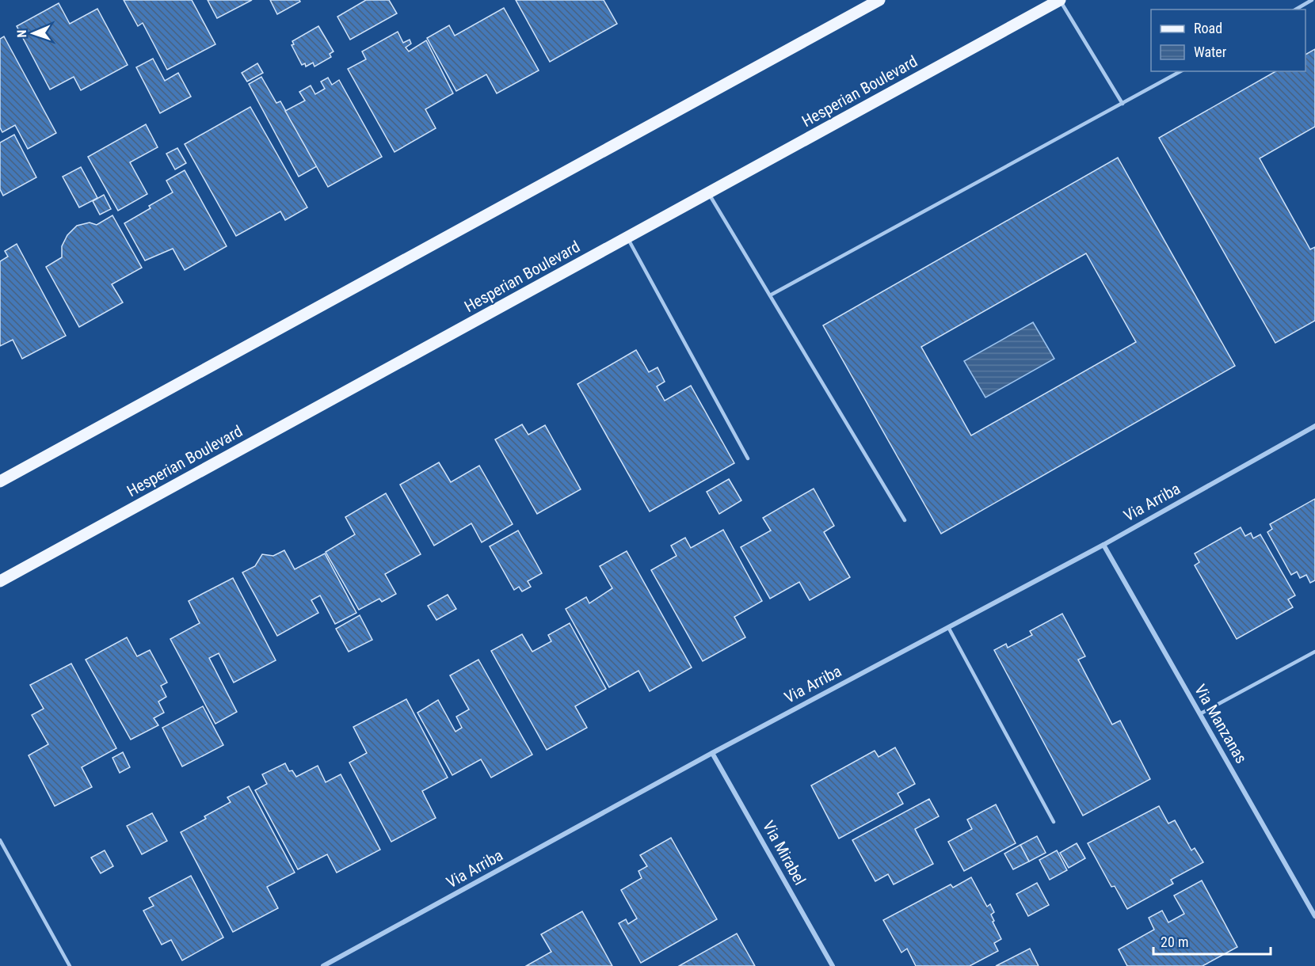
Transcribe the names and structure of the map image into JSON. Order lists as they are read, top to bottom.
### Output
{
  "streets": {
    "main road": ["Hesperian Boulevard"],
    "street": ["Via Arriba", "Via Manzanas", "Via Mirabel"]
  },
  "crossings": [
    ["Via Arriba", "Via Manzanas"],
    ["Via Arriba", "Via Mirabel"]
  ],
  "legend": ["Road", "Water"],
  "scale_bar": "20 m",
  "north": "left"
}
